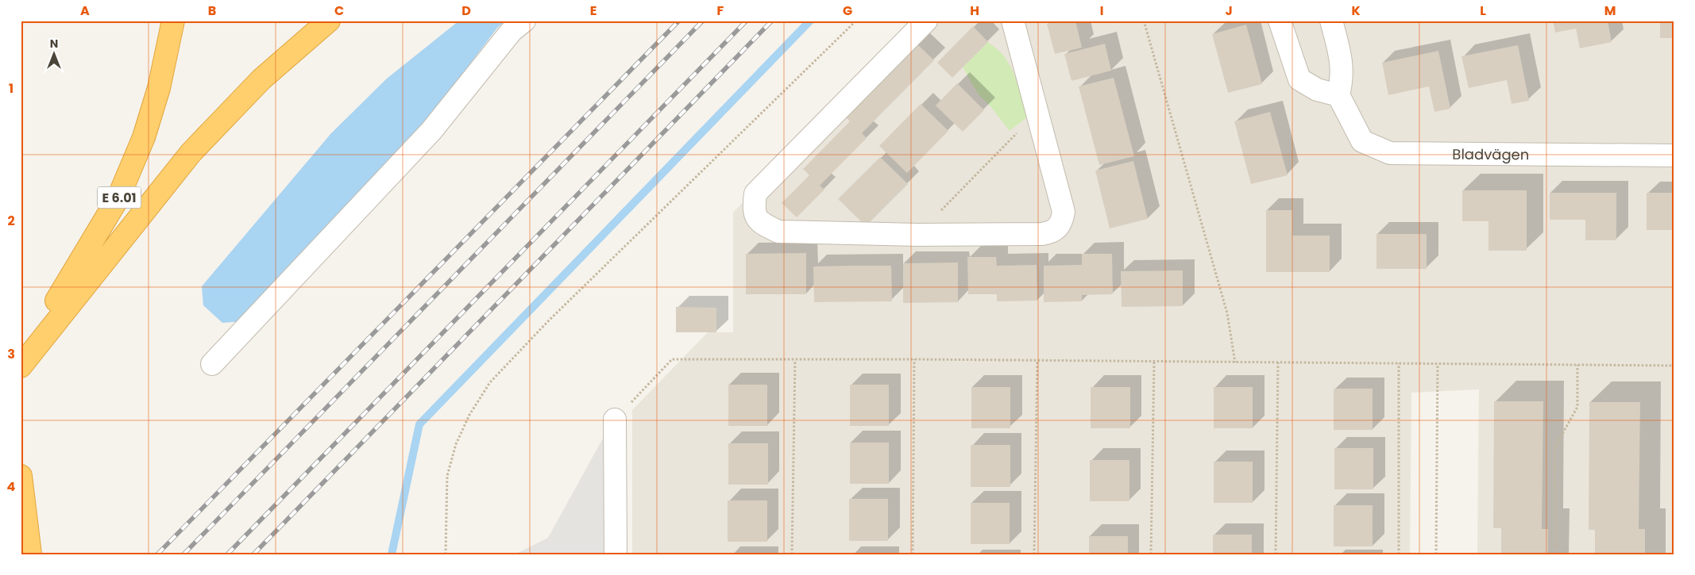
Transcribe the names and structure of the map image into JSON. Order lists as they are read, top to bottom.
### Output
{
  "streets": {
    "highway": ["E 6.01"],
    "street": ["Bladvägen"]
  },
  "north": "top",
  "grid": {
    "columns": [
      "A",
      "B",
      "C",
      "D",
      "E",
      "F",
      "G",
      "H",
      "I",
      "J",
      "K",
      "L",
      "M"
    ],
    "rows": [
      "1",
      "2",
      "3",
      "4"
    ]
  }
}
